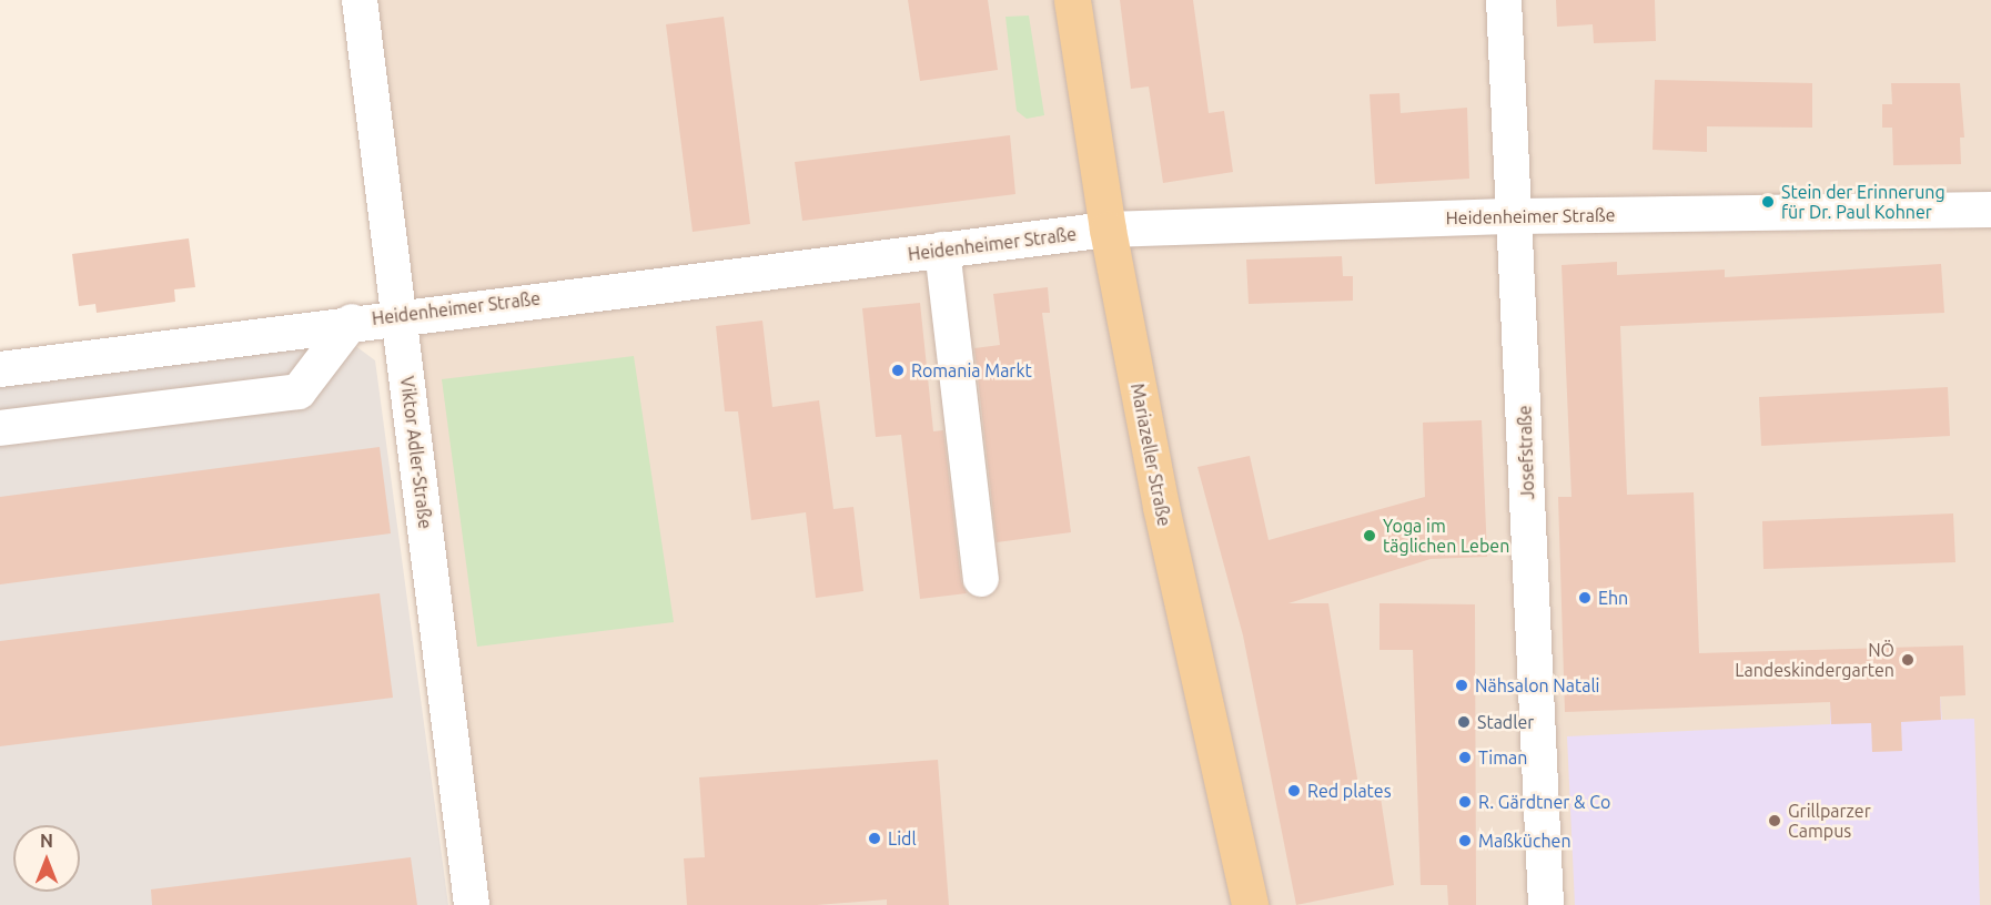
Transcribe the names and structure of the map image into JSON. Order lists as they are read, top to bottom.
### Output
{
  "streets": {
    "main road": ["Mariazeller Straße"],
    "street": ["Heidenheimer Straße", "Viktor Adler-Straße", "Josefstraße"]
  },
  "crossings": [
    ["Heidenheimer Straße", "Viktor Adler-Straße"],
    ["Heidenheimer Straße", "Josefstraße"],
    ["Heidenheimer Straße", "Mariazeller Straße"]
  ],
  "places": [
    "Stein der Erinnerung für Dr. Paul Kohner",
    "Romania Markt",
    "Yoga im täglichen Leben",
    "Ehn",
    "NÖ Landeskindergarten",
    "Nähsalon Natali",
    "Stadler",
    "Timan",
    "Red plates",
    "R. Gärdtner & Co",
    "Grillparzer Campus",
    "Lidl",
    "Maßküchen"
  ],
  "north": "top"
}
